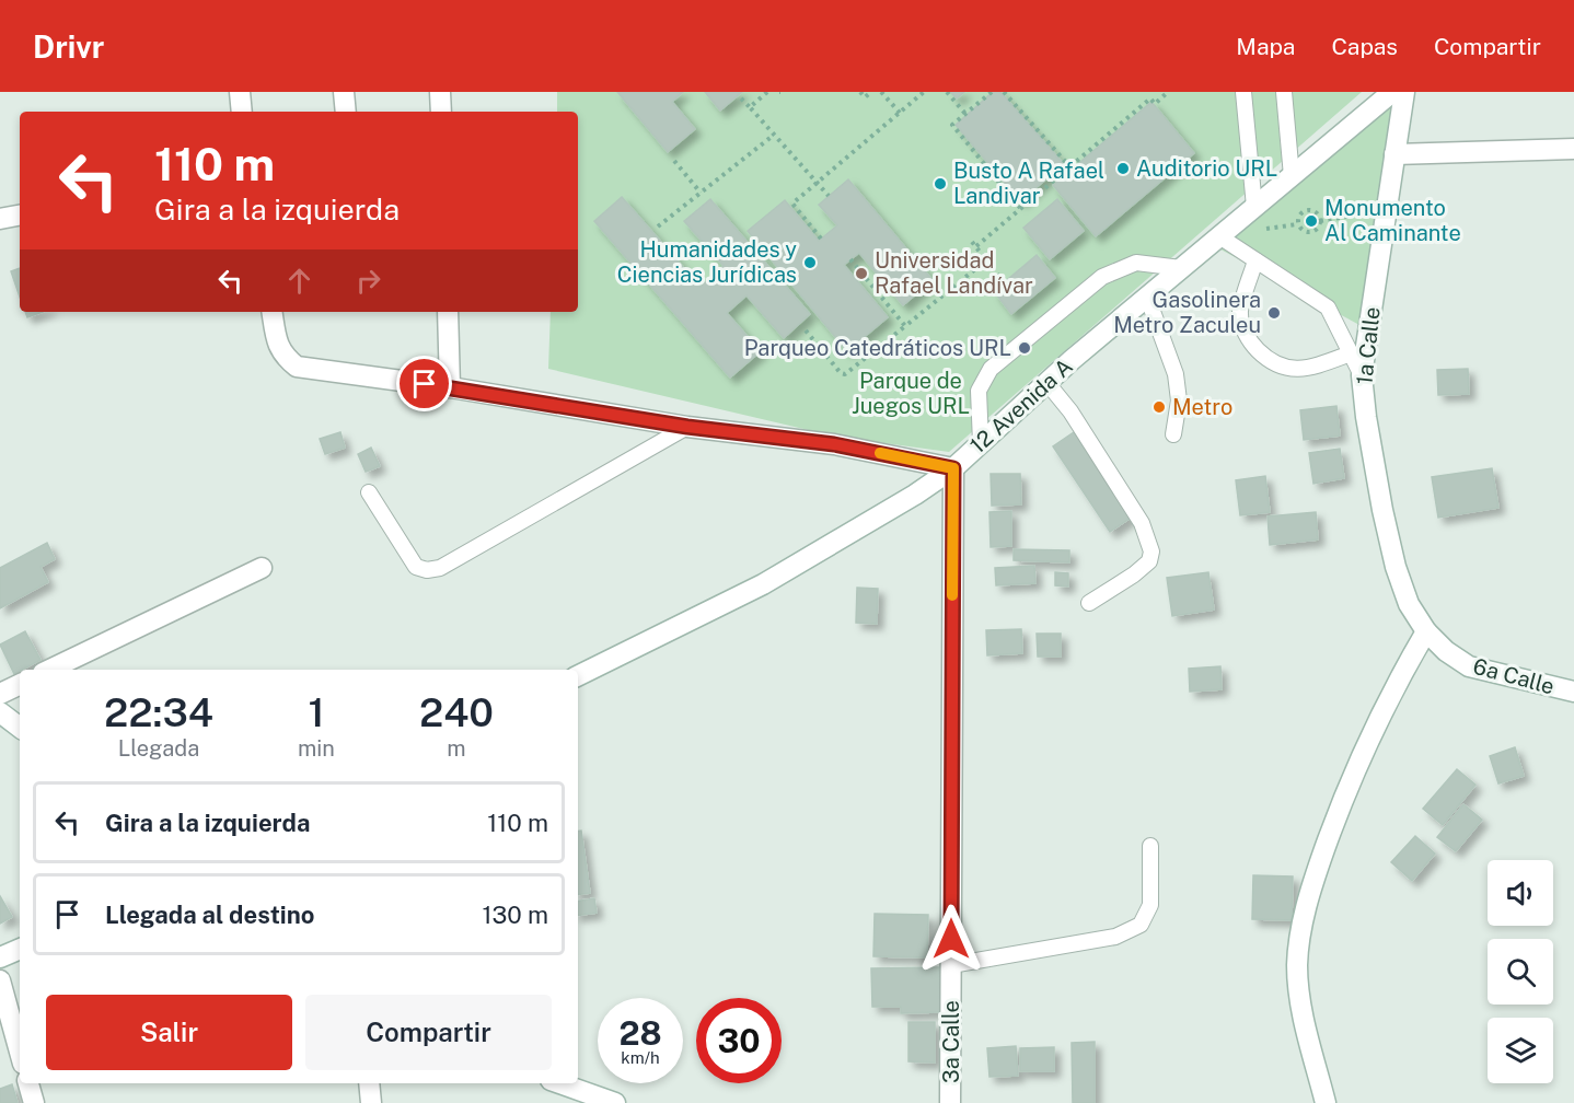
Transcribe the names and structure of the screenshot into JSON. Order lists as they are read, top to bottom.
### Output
{
  "streets": {
    "street": [
      "1a Calle",
      "12 Avenida A",
      "6a Calle",
      "3a Calle"
    ]
  },
  "crossings": [
    ["1a Calle", "6a Calle"],
    ["12 Avenida A", "3a Calle"]
  ],
  "parks": ["Parque de Juegos URL"],
  "places": [
    "Auditorio URL",
    "Busto A Rafael Landivar",
    "Monumento Al Caminante",
    "Humanidades y Ciencias Jurídicas",
    "Universidad Rafael Landívar",
    "Gasolinera Metro Zaculeu",
    "Parqueo Catedráticos URL",
    "Metro"
  ],
  "page": {
    "header": "Drivr",
    "nav": ["Mapa", "Capas", "Compartir"],
    "turn": ["110 m", "Gira a la izquierda"],
    "eta": [
      "22:34",
      "Llegada",
      "1",
      "min",
      "240",
      "m"
    ],
    "list": [
      {
        "name": "Gira a la izquierda",
        "value": "110 m"
      },
      {
        "name": "Llegada al destino",
        "value": "130 m"
      }
    ],
    "buttons": ["Salir", "Compartir"],
    "speed": "28 km/h",
    "limit": "30"
  }
}
